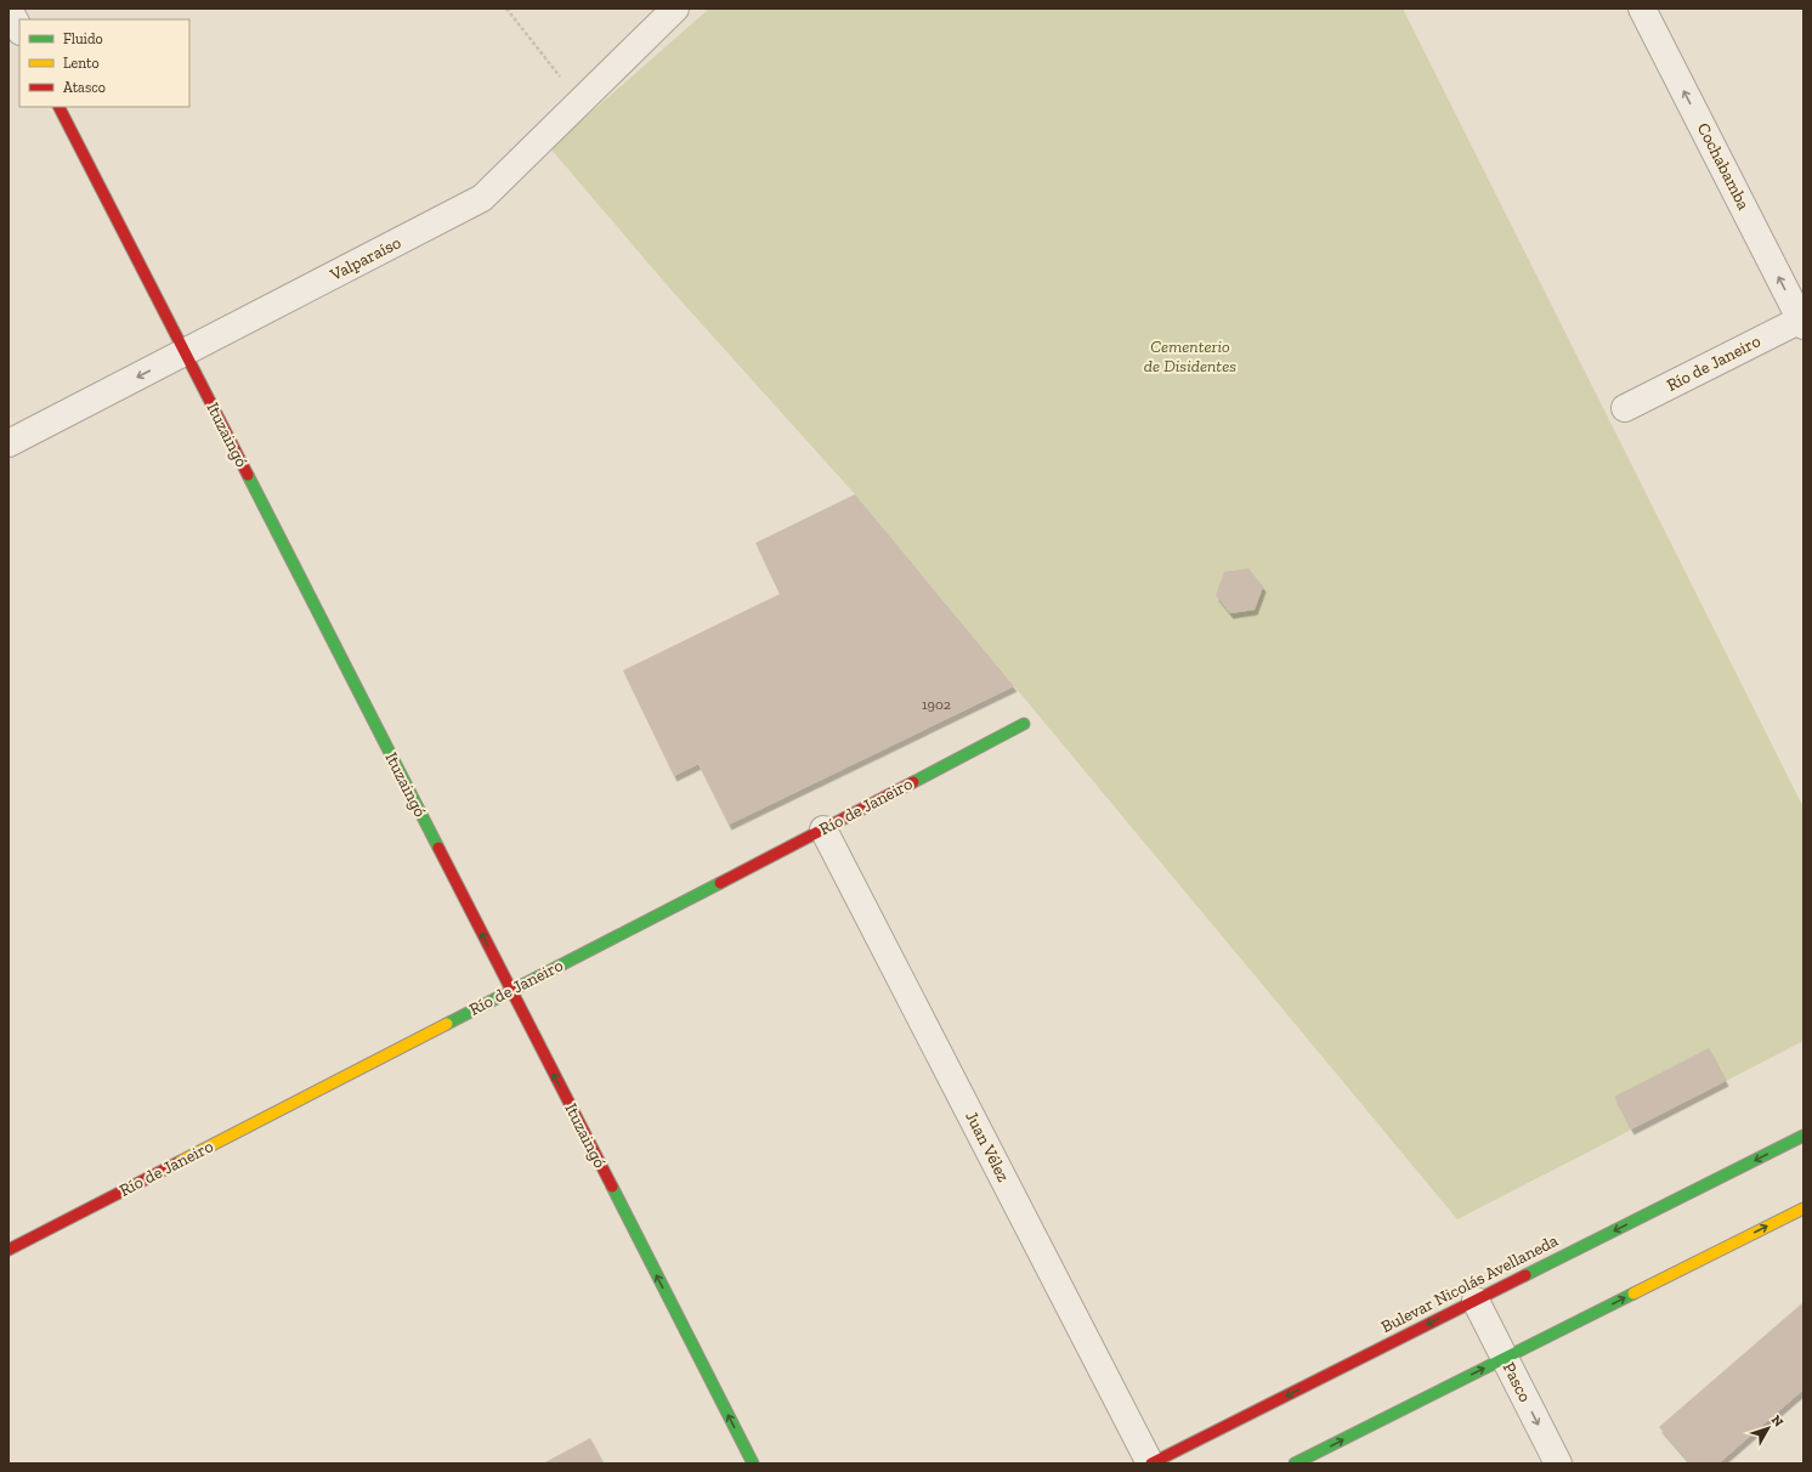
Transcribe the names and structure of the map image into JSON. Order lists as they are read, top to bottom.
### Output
{
  "streets": {
    "street": [
      "Cochabamba",
      "Valparaíso",
      "Río de Janeiro",
      "Ituzaingó",
      "Juan Vélez",
      "Bulevar Nicolás Avellaneda",
      "Pasco"
    ]
  },
  "crossings": [
    ["Cochabamba", "Río de Janeiro"],
    ["Valparaíso", "Ituzaingó"],
    ["Río de Janeiro", "Ituzaingó"],
    ["Río de Janeiro", "Juan Vélez"],
    ["Juan Vélez", "Bulevar Nicolás Avellaneda"],
    ["Bulevar Nicolás Avellaneda", "Pasco"]
  ],
  "one_way": ["Cochabamba", "Ituzaingó", "Pasco"],
  "parks": ["Cementerio de Disidentes"],
  "house_numbers": ["1902"],
  "legend": ["Fluido", "Lento", "Atasco"],
  "north": "top right"
}
